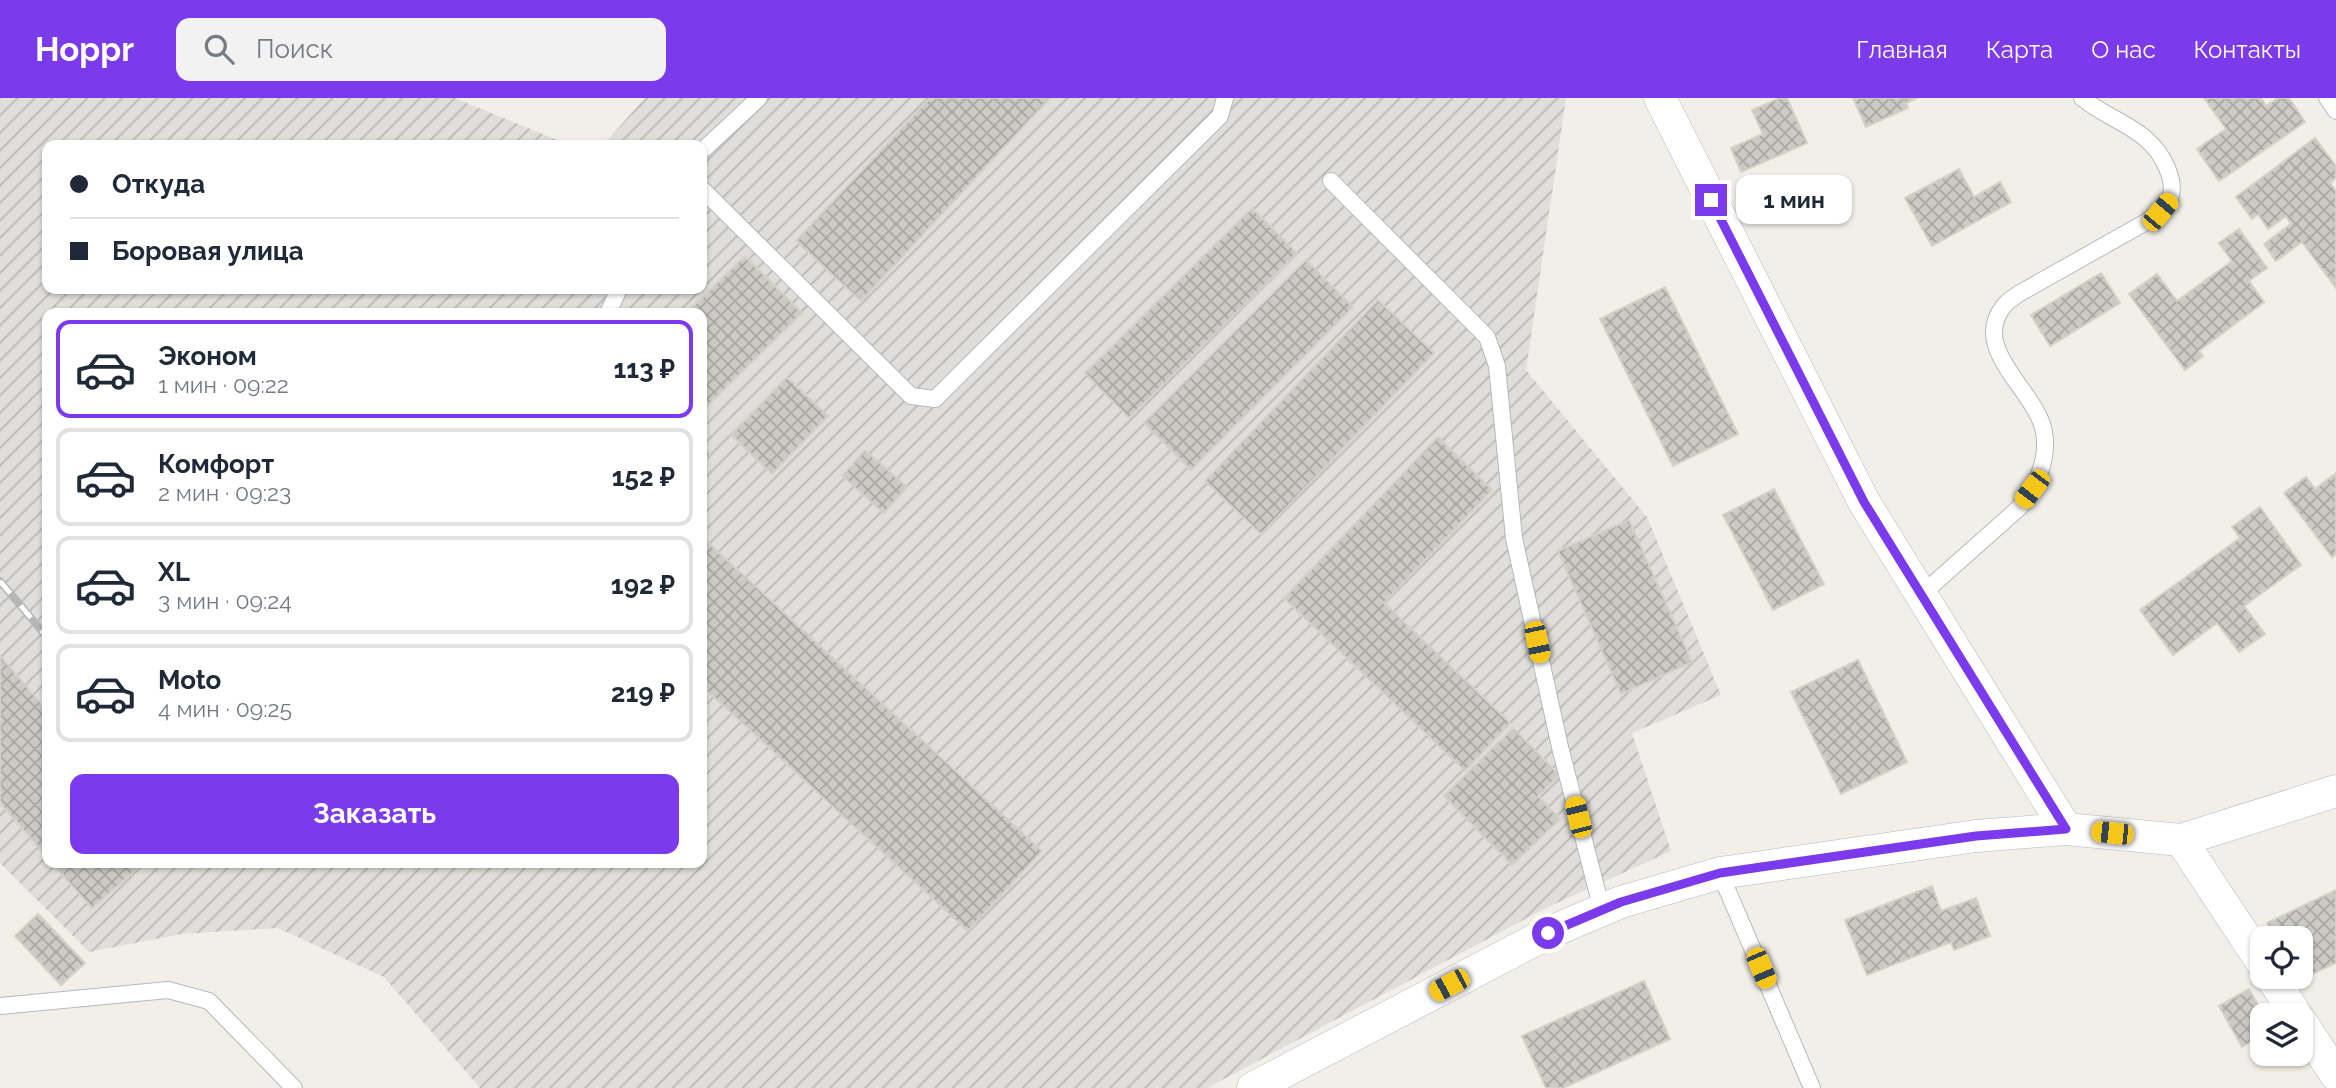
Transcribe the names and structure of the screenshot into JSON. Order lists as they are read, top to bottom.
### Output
{
  "page": {
    "header": "Hoppr",
    "search": "Поиск",
    "nav": [
      "Главная",
      "Карта",
      "О нас",
      "Контакты"
    ],
    "banner": ["Откуда", "Боровая улица"],
    "bubble": "1 мин",
    "list": [
      {
        "name": "Эконом",
        "note": "1 мин · 09:22",
        "value": "113 ₽"
      },
      {
        "name": "Комфорт",
        "note": "2 мин · 09:23",
        "value": "152 ₽"
      },
      {
        "name": "XL",
        "note": "3 мин · 09:24",
        "value": "192 ₽"
      },
      {
        "name": "Moto",
        "note": "4 мин · 09:25",
        "value": "219 ₽"
      }
    ],
    "buttons": "Заказать"
  }
}
